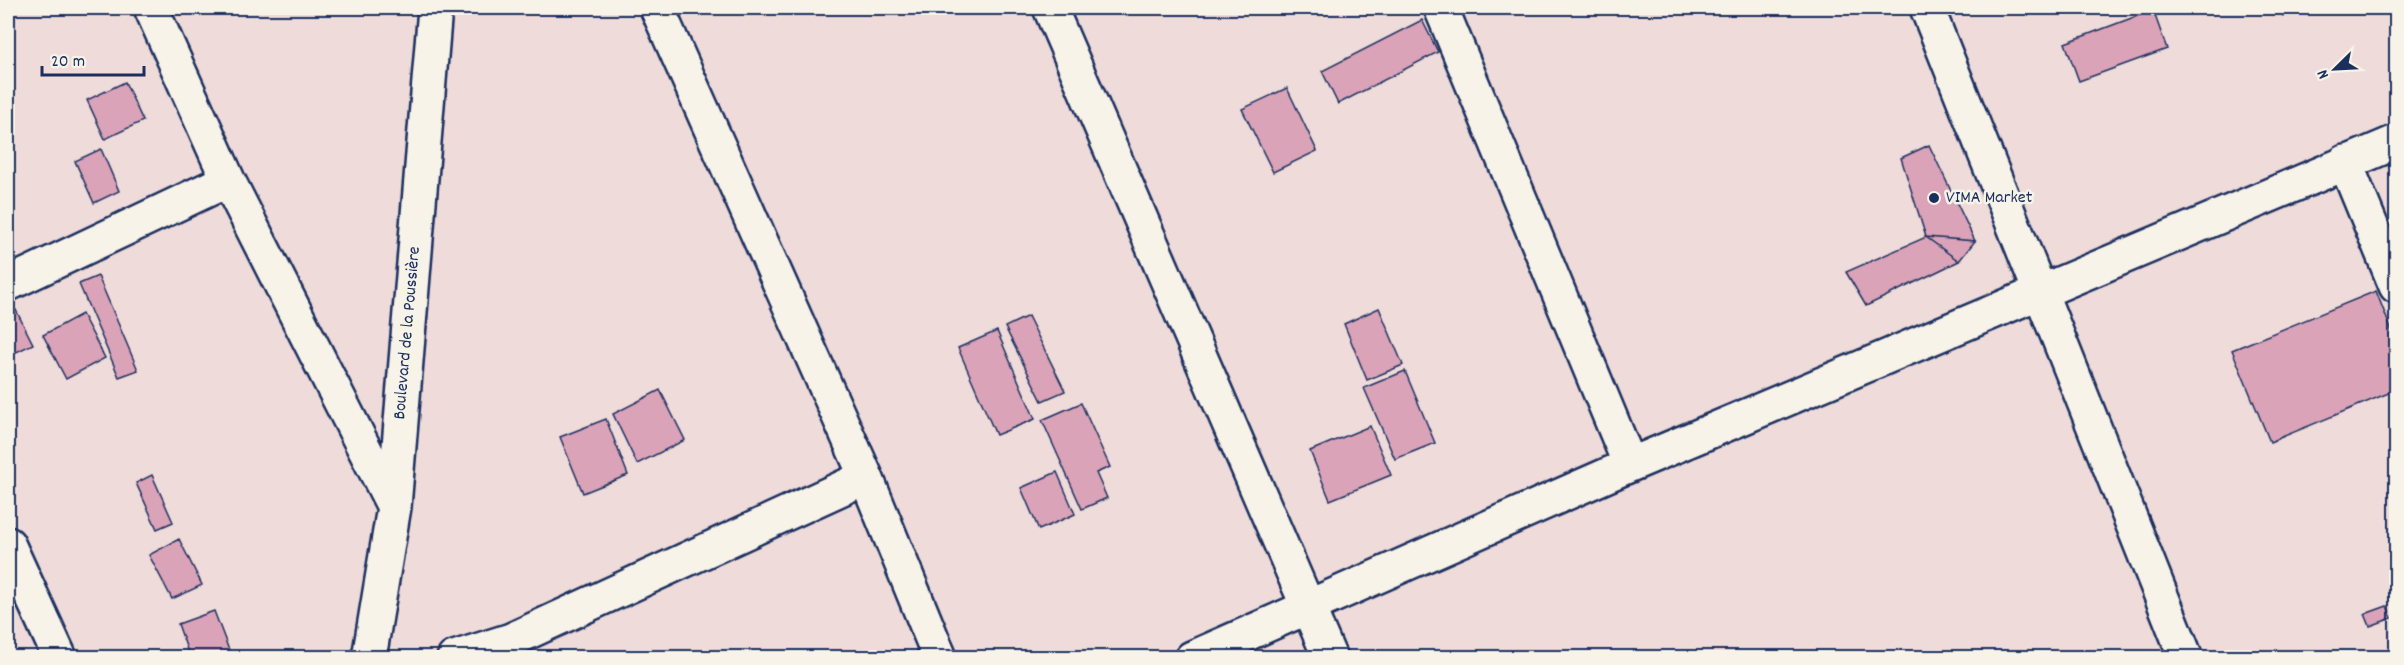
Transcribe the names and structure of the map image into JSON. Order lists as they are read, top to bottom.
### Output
{
  "streets": {
    "street": ["Boulevard de la Poussière"]
  },
  "places": ["VIMA Market"],
  "scale_bar": "20 m",
  "north": "bottom left"
}
